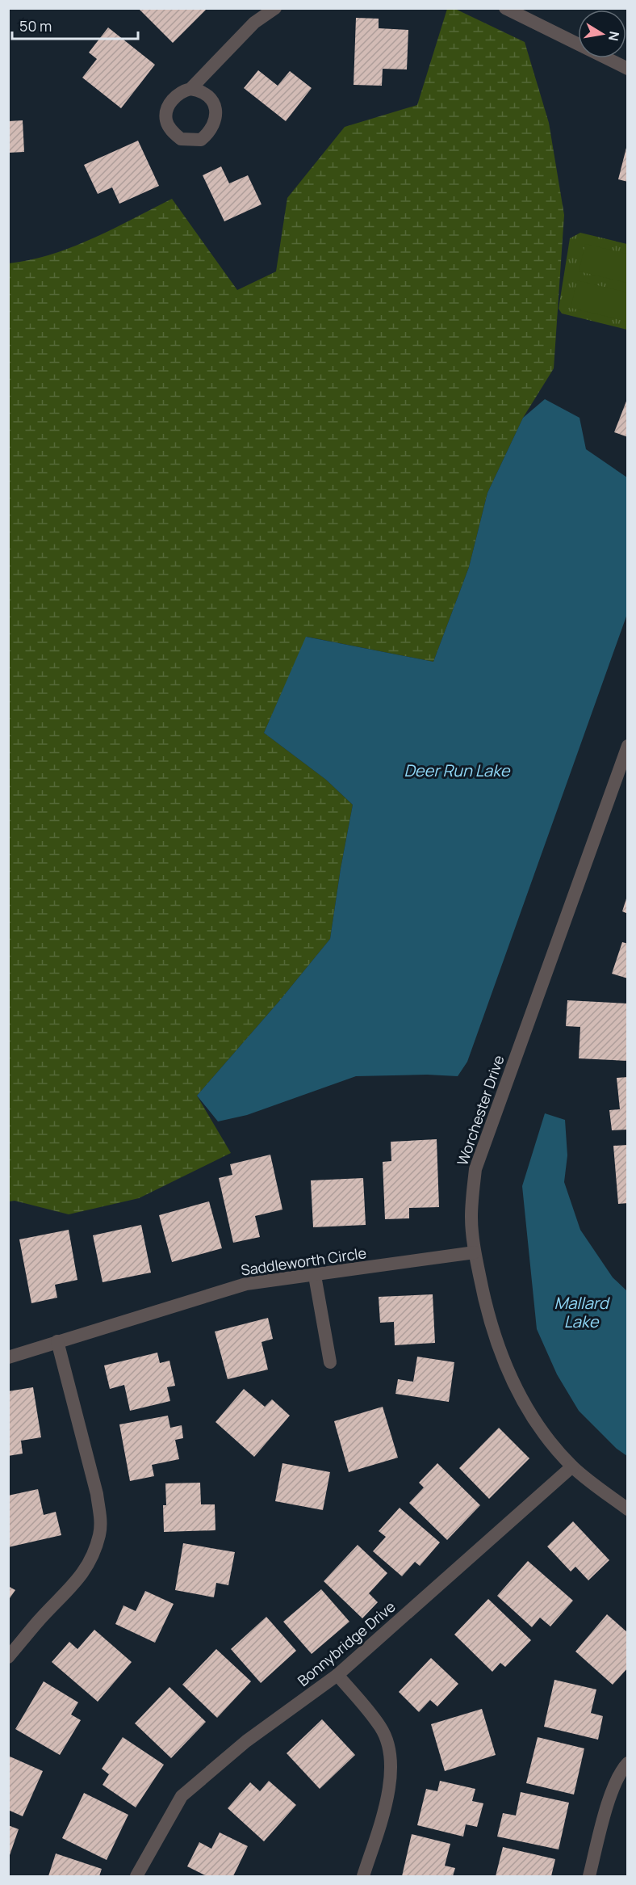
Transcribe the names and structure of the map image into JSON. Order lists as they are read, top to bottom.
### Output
{
  "streets": {
    "street": ["Worchester Drive", "Saddleworth Circle", "Bonnybridge Drive"]
  },
  "crossings": [
    ["Worchester Drive", "Saddleworth Circle"],
    ["Worchester Drive", "Bonnybridge Drive"]
  ],
  "water": ["Deer Run Lake", "Mallard Lake"],
  "scale_bar": "50 m",
  "north": "right"
}
